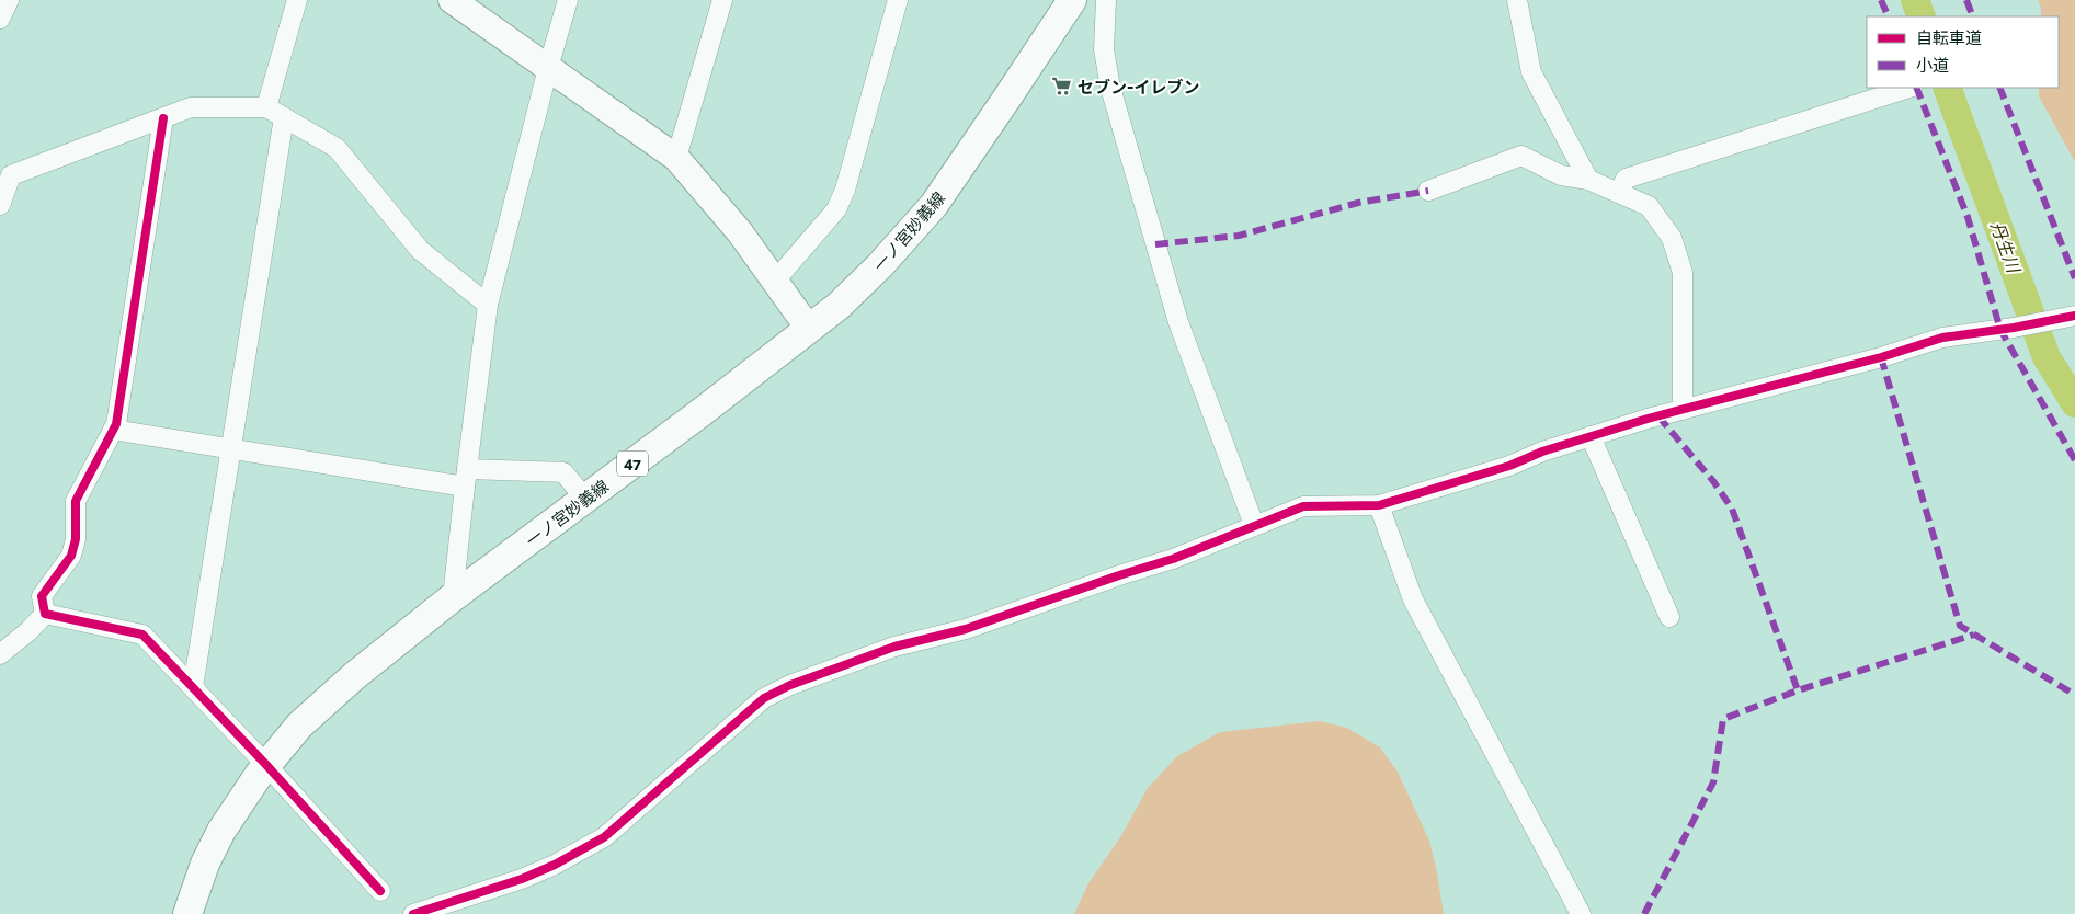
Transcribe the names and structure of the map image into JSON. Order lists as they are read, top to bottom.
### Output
{
  "streets": {
    "main road": ["一ノ宮妙義線", "47"]
  },
  "water": ["丹生川"],
  "places": {
    "supermarket": ["セブン-イレブン"]
  },
  "legend": ["自転車道", "小道"]
}
